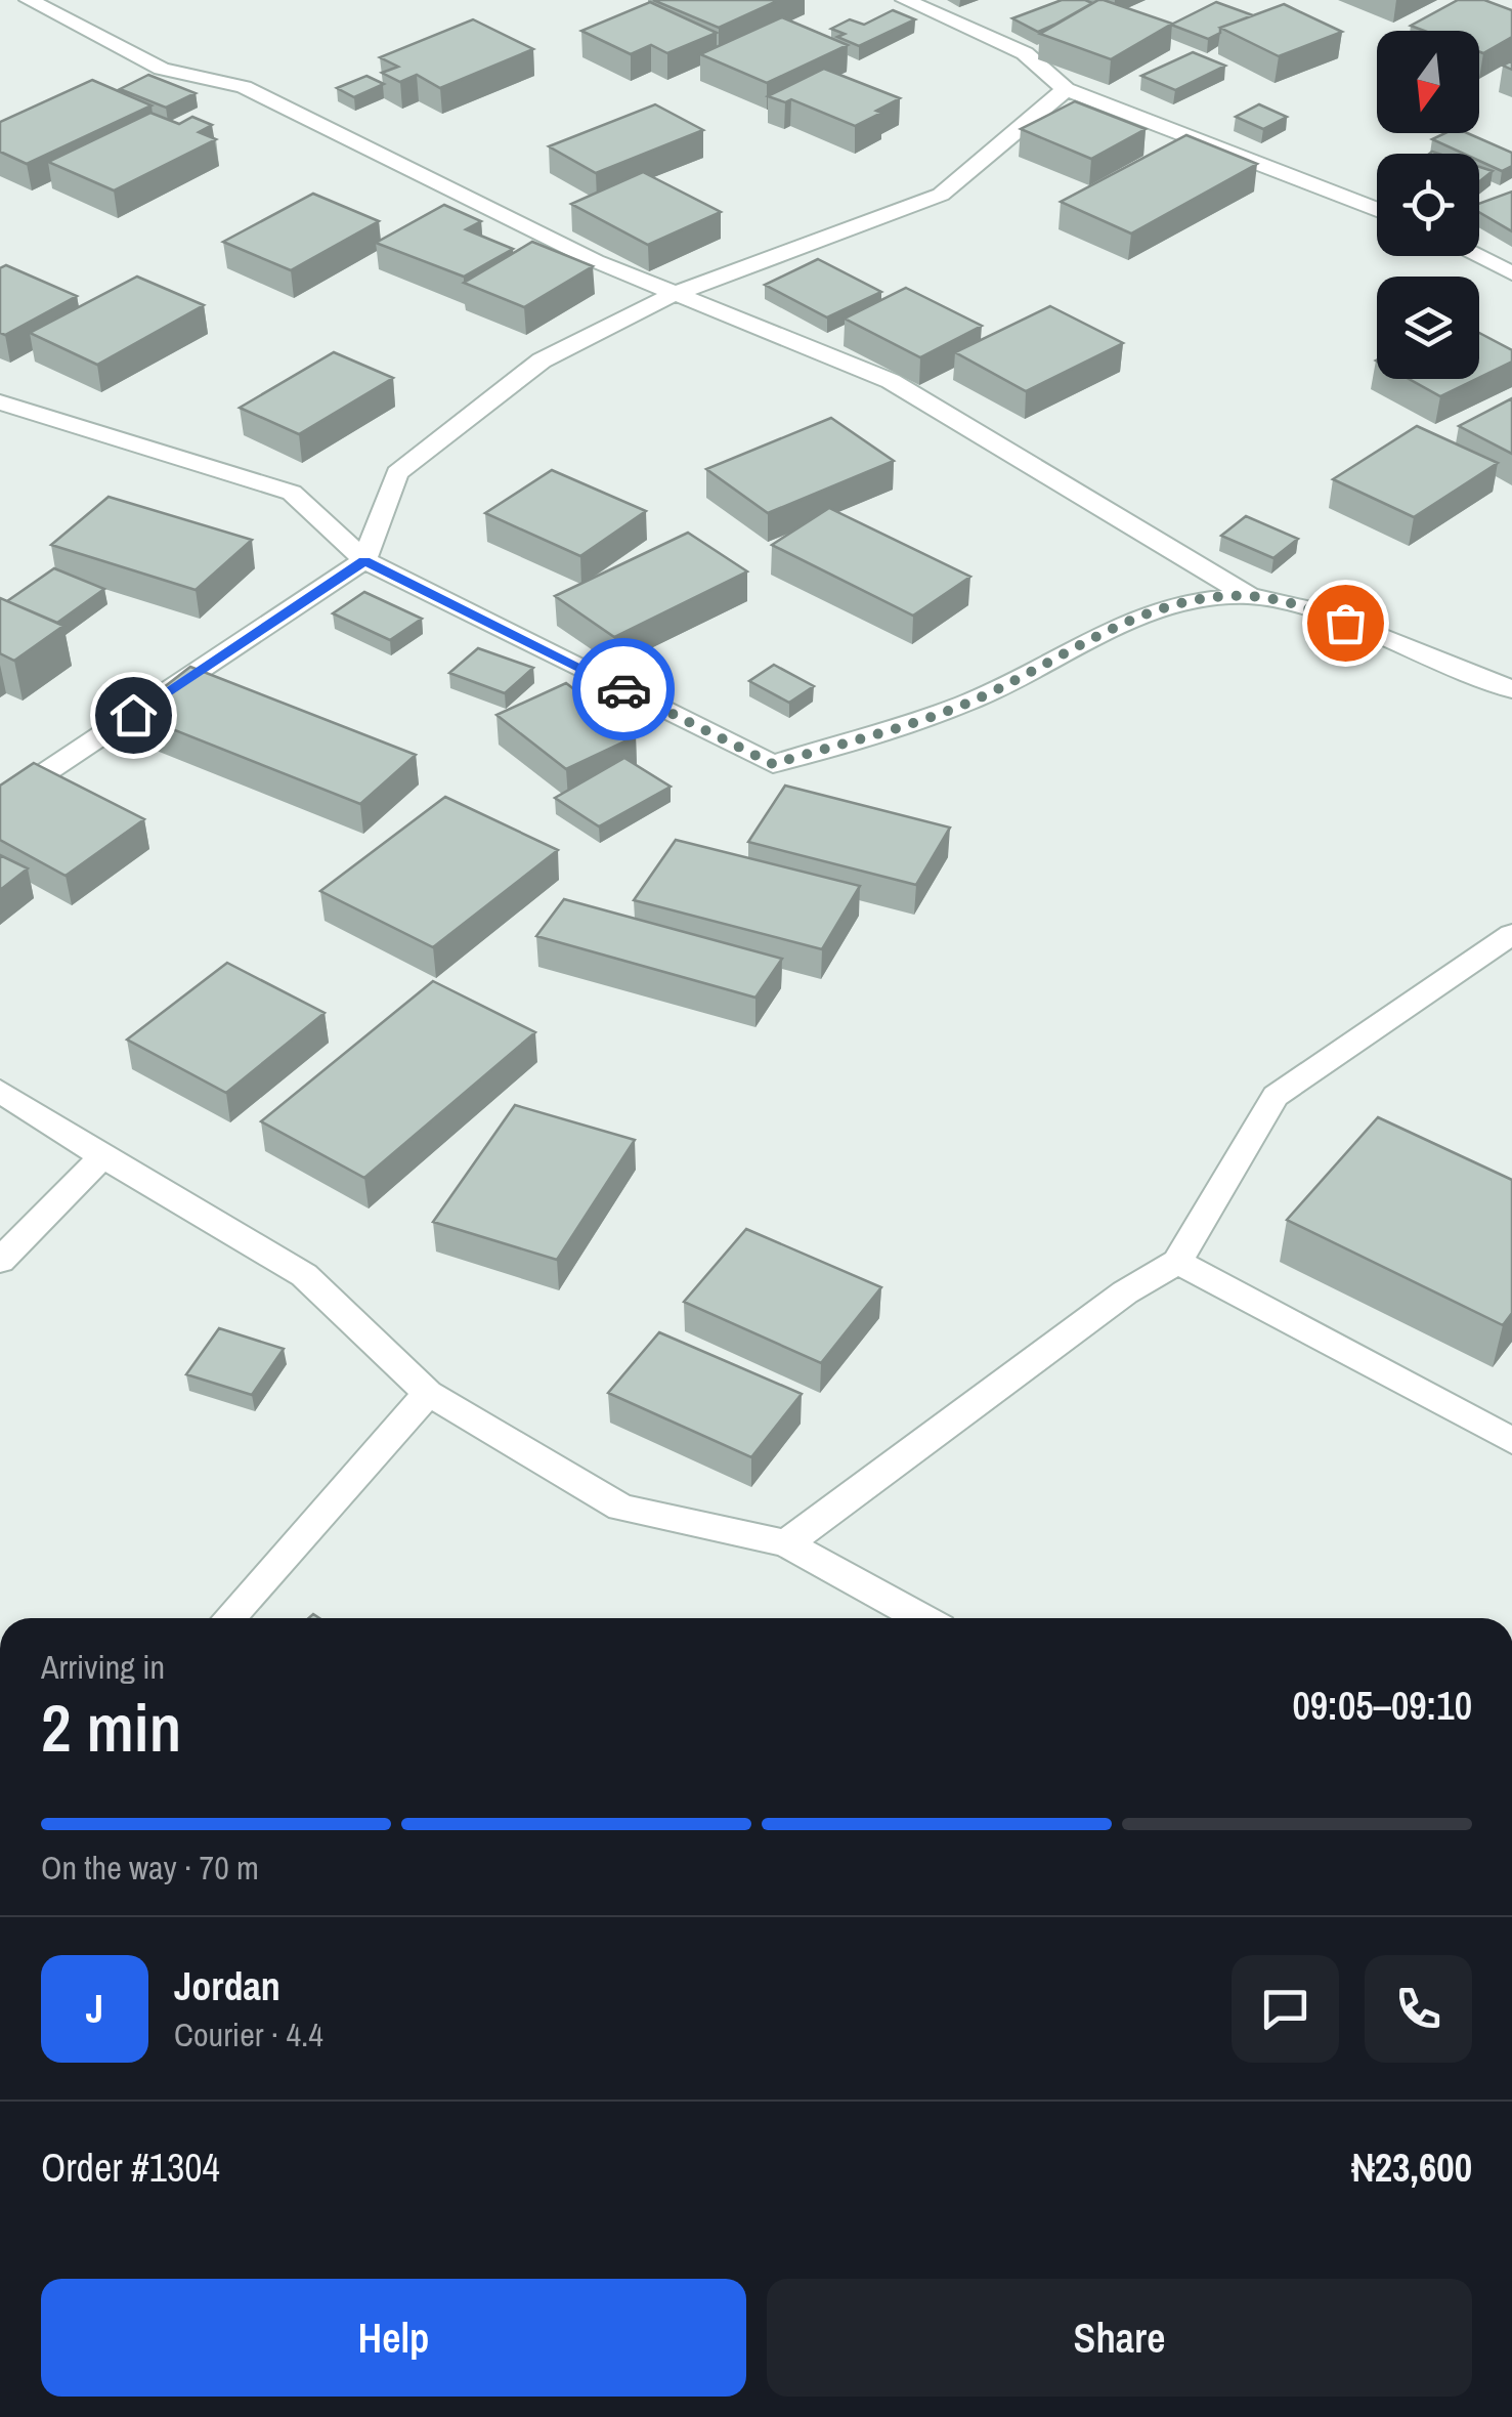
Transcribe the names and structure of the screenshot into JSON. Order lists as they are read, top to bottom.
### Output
{
  "north": "bottom",
  "page": {
    "heading": ["2 min", "Arriving in", "09:05–09:10"],
    "panel": [
      "Jordan",
      "Courier · 4.4",
      "Order #1304",
      "₦23,600"
    ],
    "bar": "On the way · 70 m",
    "round": "J",
    "buttons": ["Help", "Share"]
  }
}
